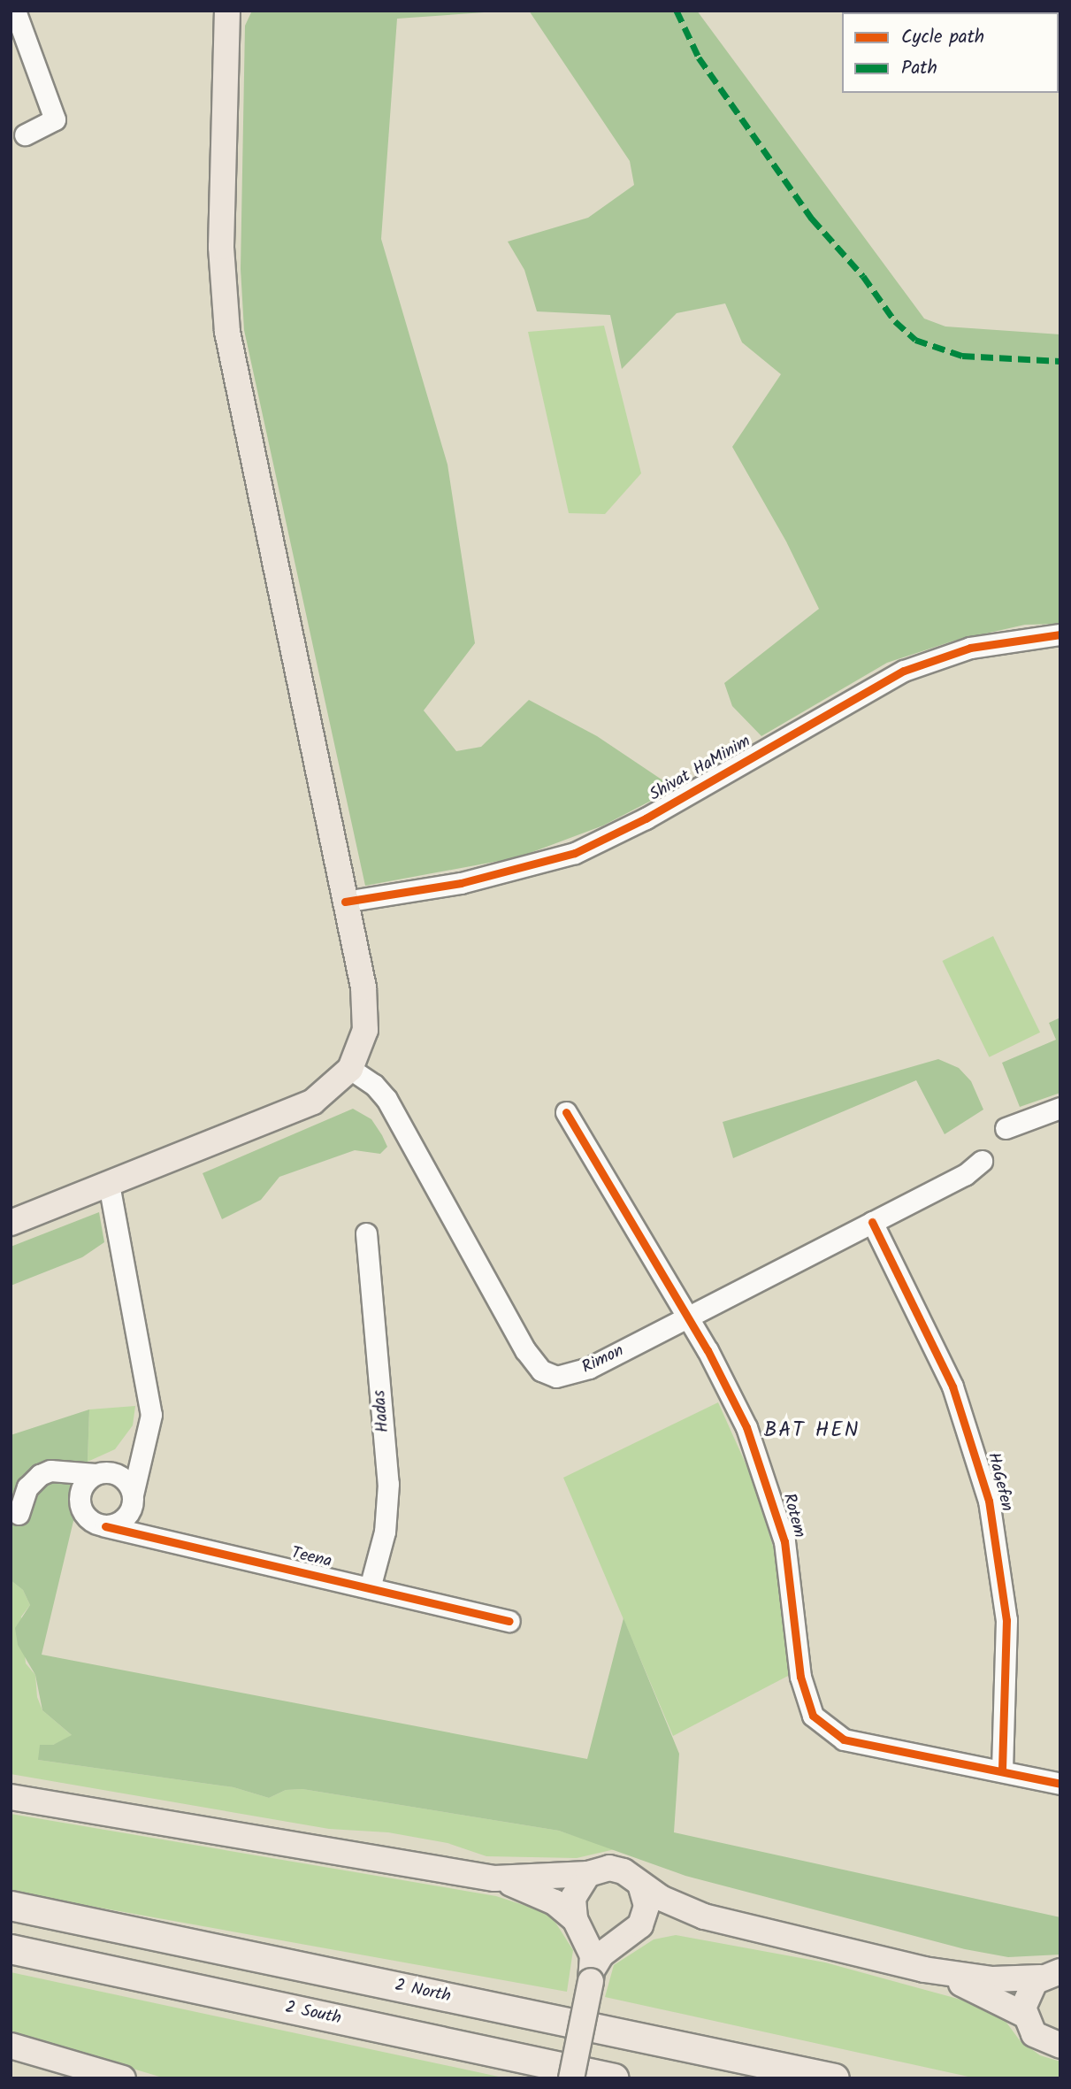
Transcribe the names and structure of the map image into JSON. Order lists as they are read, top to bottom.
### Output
{
  "streets": {
    "highway": ["2 North", "2 South"],
    "street": [
      "Shivat HaMinim",
      "Rimon",
      "Hadas",
      "HaGefen",
      "Rotem",
      "Teena"
    ]
  },
  "crossings": [
    ["Rimon", "HaGefen"],
    ["Rimon", "Rotem"],
    ["Hadas", "Teena"],
    ["HaGefen", "Rotem"]
  ],
  "districts": ["BAT HEN"],
  "legend": ["Cycle path", "Path"]
}
